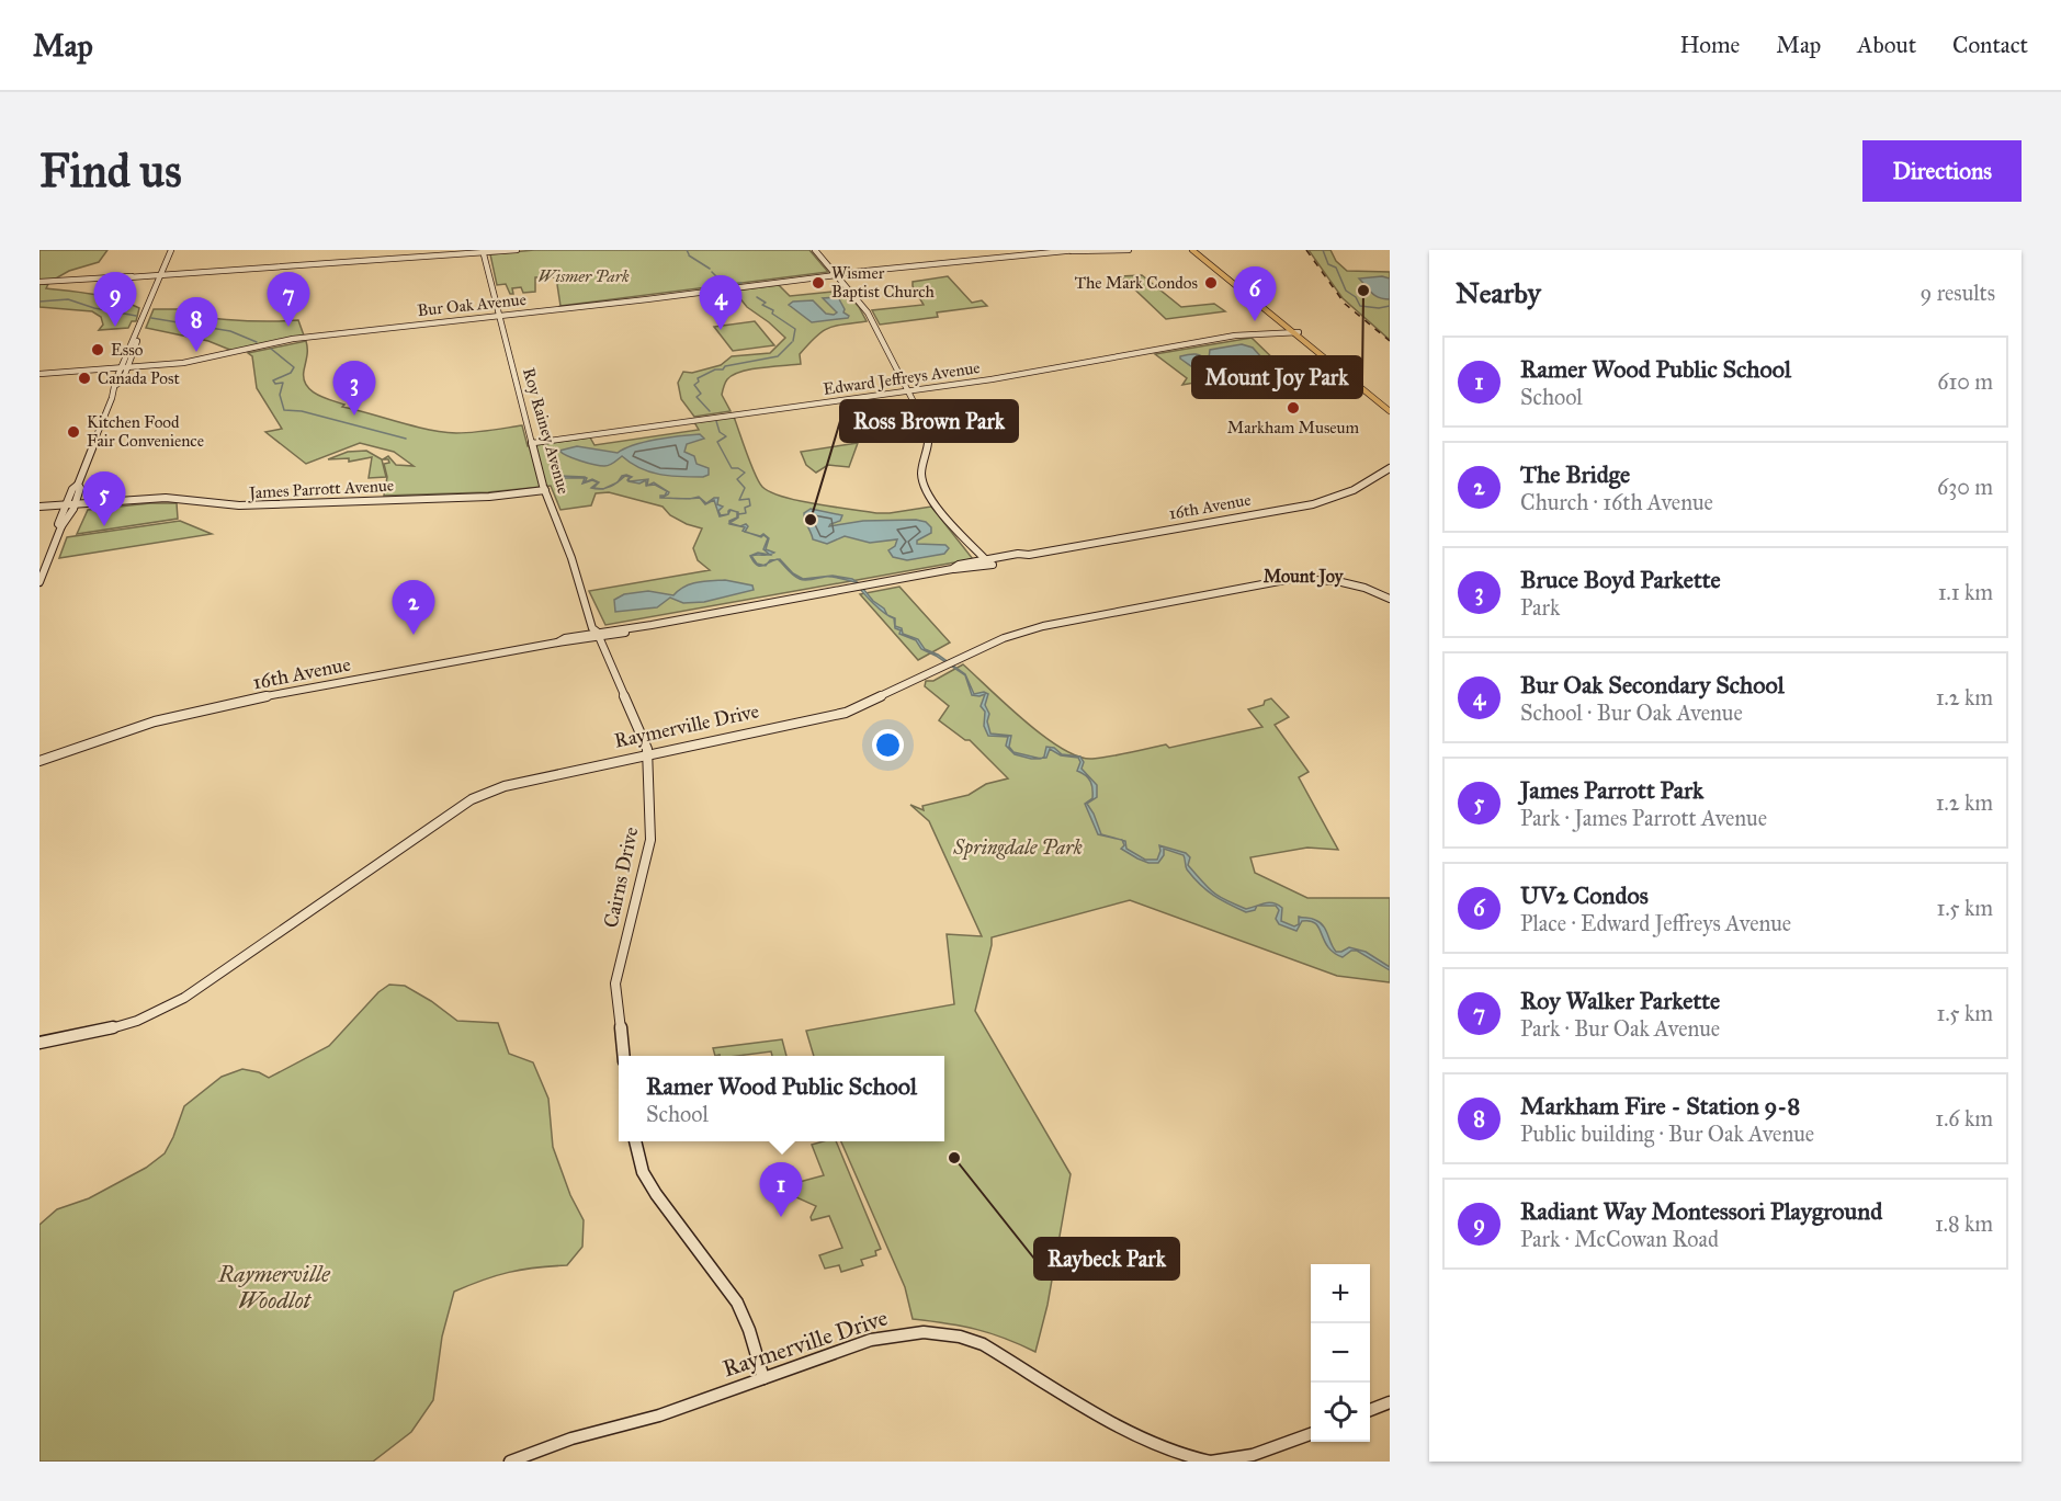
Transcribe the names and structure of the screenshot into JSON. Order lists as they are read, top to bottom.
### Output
{
  "streets": {
    "street": [
      "Bur Oak Avenue",
      "Edward Jeffreys Avenue",
      "Roy Rainey Avenue",
      "James Parrott Avenue",
      "16th Avenue",
      "Raymerville Drive",
      "Cairns Drive"
    ]
  },
  "crossings": [
    ["Bur Oak Avenue", "Roy Rainey Avenue"],
    ["Edward Jeffreys Avenue", "Roy Rainey Avenue"],
    ["Roy Rainey Avenue", "James Parrott Avenue"],
    ["Roy Rainey Avenue", "16th Avenue"],
    ["Roy Rainey Avenue", "Cairns Drive"],
    ["16th Avenue", "Cairns Drive"],
    ["Raymerville Drive", "Cairns Drive"]
  ],
  "districts": ["Mount Joy"],
  "parks": ["Wismer Park", "Springdale Park", "Raymerville Woodlot"],
  "places": [
    "Wismer Baptist Church",
    "The Mark Condos",
    "Mount Joy Park",
    "Esso",
    "Canada Post",
    "Markham Museum",
    "Kitchen Food Fair Convenience",
    "Ross Brown Park",
    "Raybeck Park"
  ],
  "page": {
    "header": "Map",
    "nav": [
      "Home",
      "Map",
      "About",
      "Contact"
    ],
    "buttons": "Directions",
    "title": "Find us",
    "heading": ["Nearby", "9 results"],
    "pins": [
      "6",
      "7",
      "9",
      "4",
      "8",
      "3",
      "5",
      "2",
      "1"
    ],
    "list": [
      {
        "mark": "1",
        "name": "Ramer Wood Public School",
        "note": "School",
        "value": "610 m"
      },
      {
        "mark": "2",
        "name": "The Bridge",
        "note": "Church · 16th Avenue",
        "value": "630 m"
      },
      {
        "mark": "3",
        "name": "Bruce Boyd Parkette",
        "note": "Park",
        "value": "1.1 km"
      },
      {
        "mark": "4",
        "name": "Bur Oak Secondary School",
        "note": "School · Bur Oak Avenue",
        "value": "1.2 km"
      },
      {
        "mark": "5",
        "name": "James Parrott Park",
        "note": "Park · James Parrott Avenue",
        "value": "1.2 km"
      },
      {
        "mark": "6",
        "name": "UV2 Condos",
        "note": "Place · Edward Jeffreys Avenue",
        "value": "1.5 km"
      },
      {
        "mark": "7",
        "name": "Roy Walker Parkette",
        "note": "Park · Bur Oak Avenue",
        "value": "1.5 km"
      },
      {
        "mark": "8",
        "name": "Markham Fire - Station 9-8",
        "note": "Public building · Bur Oak Avenue",
        "value": "1.6 km"
      },
      {
        "mark": "9",
        "name": "Radiant Way Montessori Playground",
        "note": "Park · McCowan Road",
        "value": "1.8 km"
      }
    ],
    "popup": ["Ramer Wood Public School", "School"],
    "map_buttons": ["+", "−"]
  }
}
